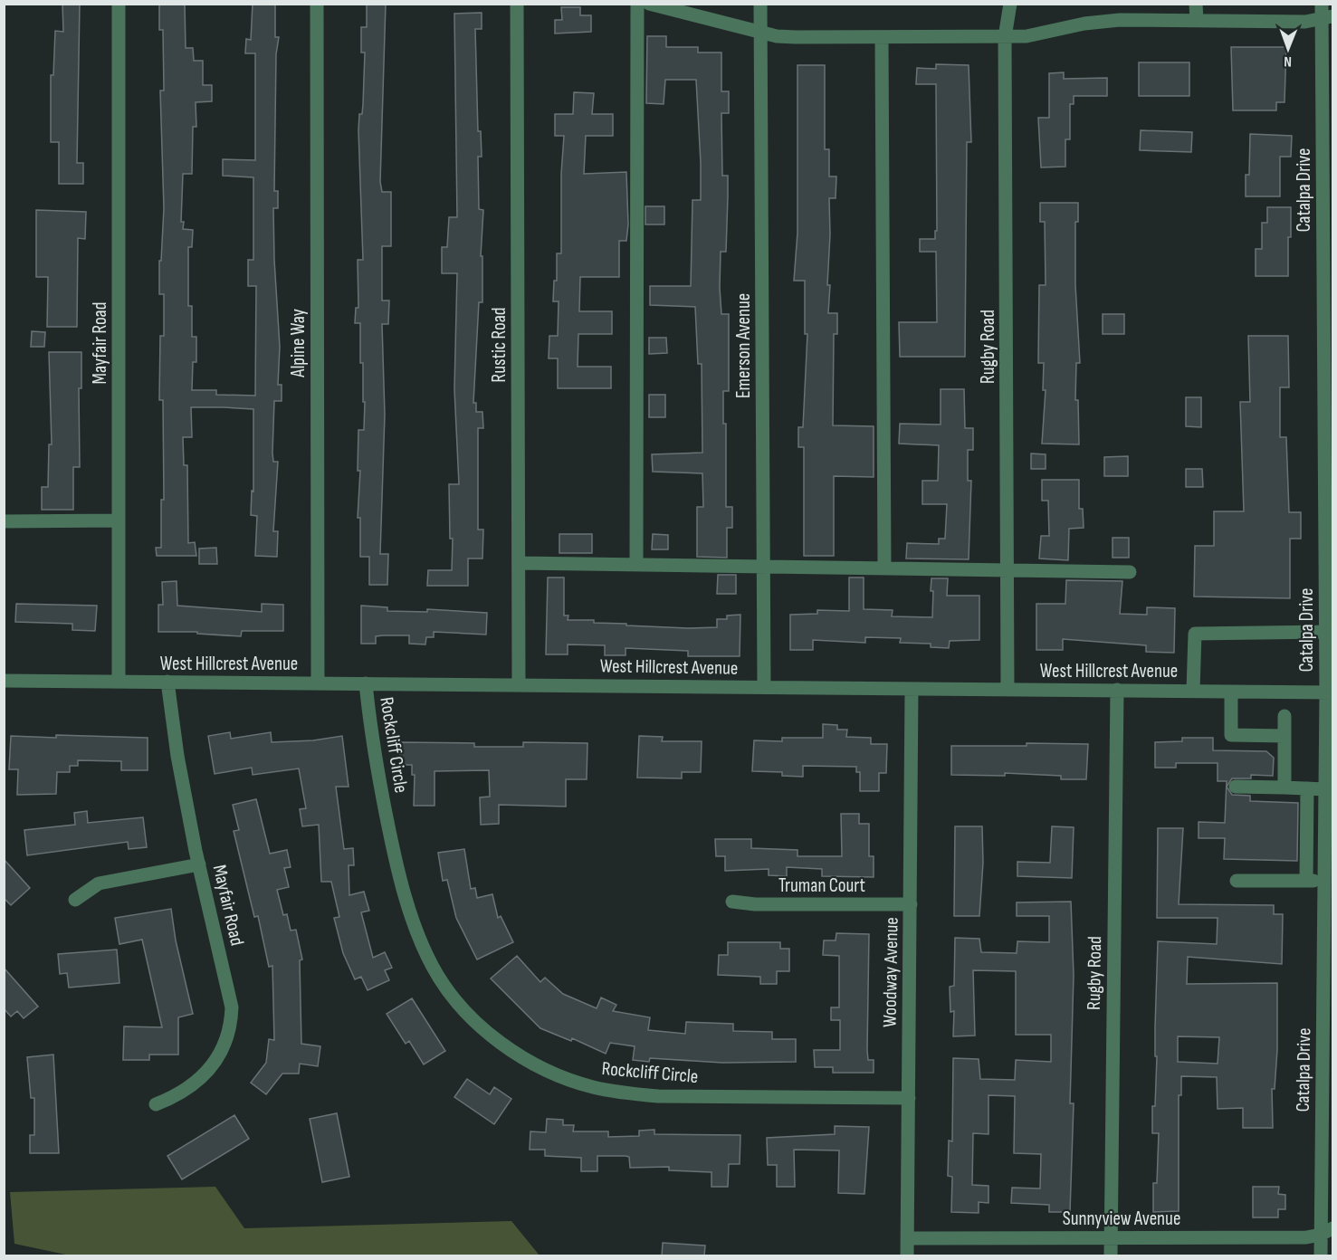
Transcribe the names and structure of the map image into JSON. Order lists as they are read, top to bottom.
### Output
{
  "streets": {
    "street": [
      "Catalpa Drive",
      "Mayfair Road",
      "Alpine Way",
      "Rustic Road",
      "Emerson Avenue",
      "Rugby Road",
      "West Hillcrest Avenue",
      "Rockcliff Circle",
      "Truman Court",
      "Woodway Avenue",
      "Sunnyview Avenue"
    ]
  },
  "crossings": [
    ["Catalpa Drive", "West Hillcrest Avenue"],
    ["Catalpa Drive", "Sunnyview Avenue"],
    ["Mayfair Road", "West Hillcrest Avenue"],
    ["Alpine Way", "West Hillcrest Avenue"],
    ["Rustic Road", "West Hillcrest Avenue"],
    ["Emerson Avenue", "West Hillcrest Avenue"],
    ["Rugby Road", "West Hillcrest Avenue"],
    ["Rugby Road", "Sunnyview Avenue"],
    ["West Hillcrest Avenue", "Rockcliff Circle"],
    ["West Hillcrest Avenue", "Woodway Avenue"],
    ["Rockcliff Circle", "Woodway Avenue"],
    ["Truman Court", "Woodway Avenue"],
    ["Woodway Avenue", "Sunnyview Avenue"]
  ],
  "north": "bottom"
}
